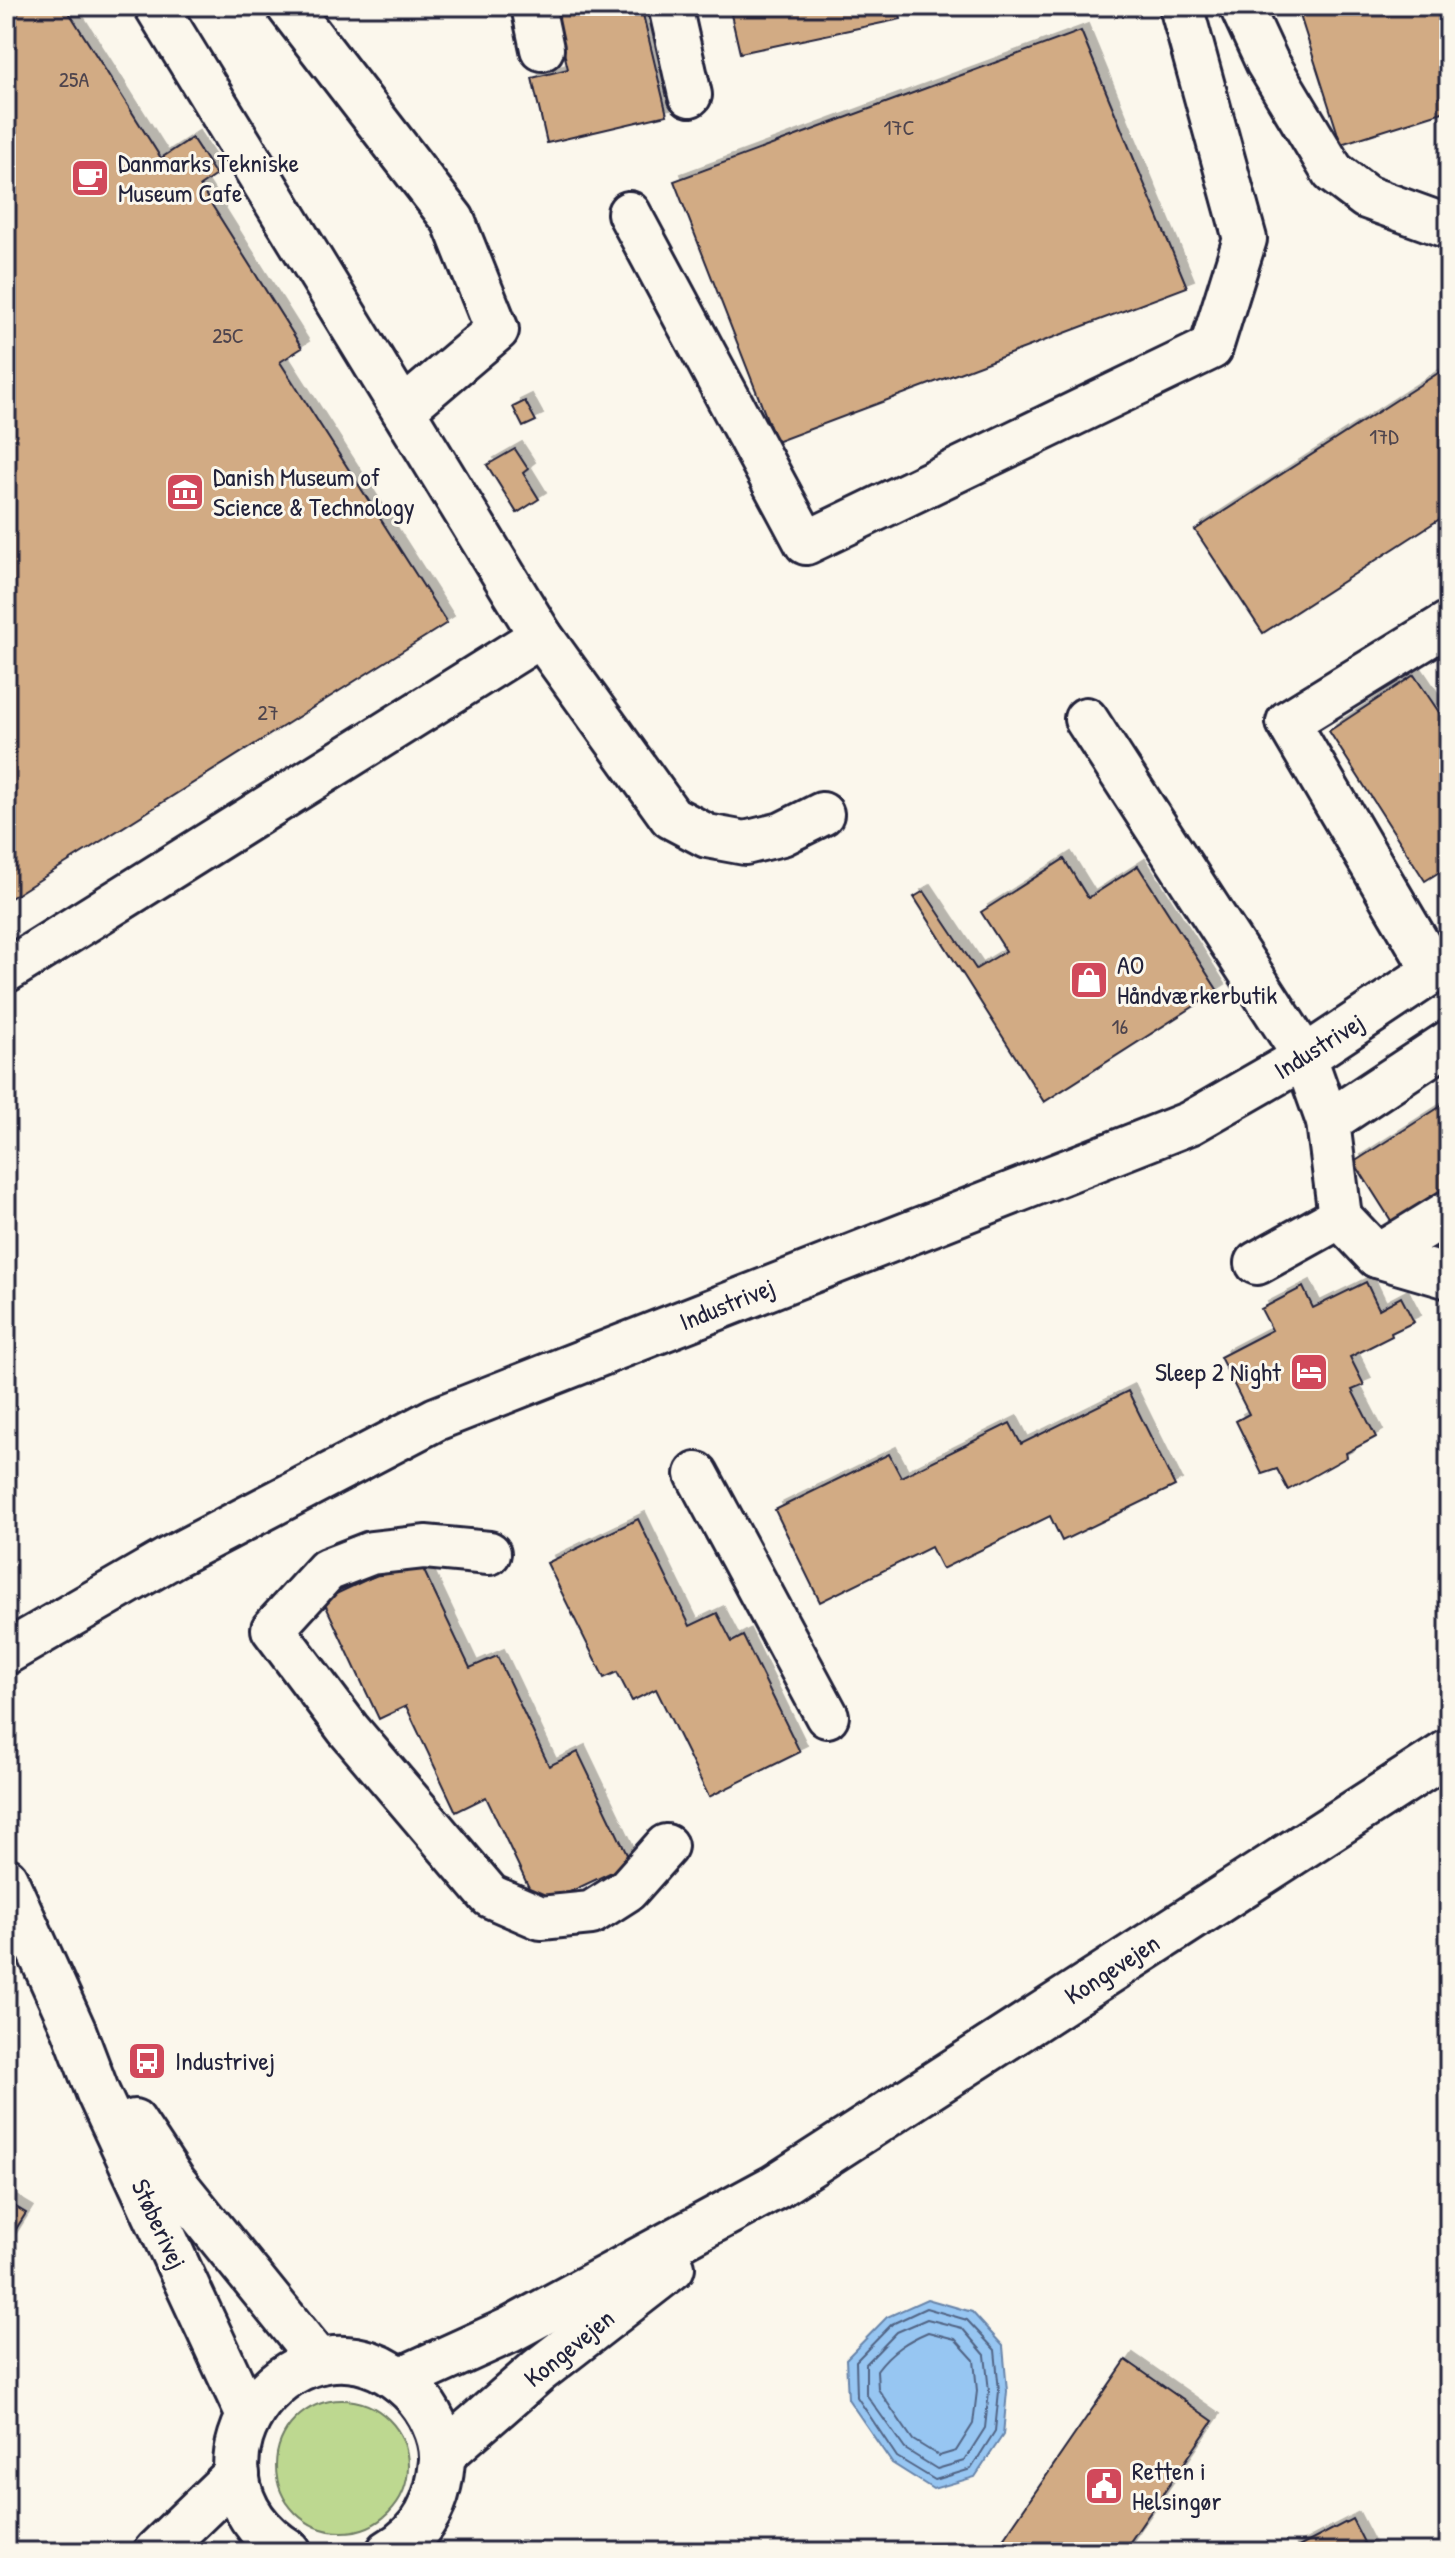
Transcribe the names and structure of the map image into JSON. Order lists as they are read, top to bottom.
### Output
{
  "streets": {
    "main road": ["Kongevejen"],
    "street": ["Industrivej", "Støberivej"]
  },
  "places": {
    "cafe": ["Danmarks Tekniske Museum Cafe"],
    "museum": ["Danish Museum of Science & Technology"],
    "shop": ["AO Håndværkerbutik"],
    "hotel": ["Sleep 2 Night"],
    "bus stop": ["Industrivej"],
    "public building": ["Retten i Helsingør"]
  },
  "house_numbers": [
    "25A",
    "17C",
    "25C",
    "17D",
    "27",
    "16"
  ]
}
